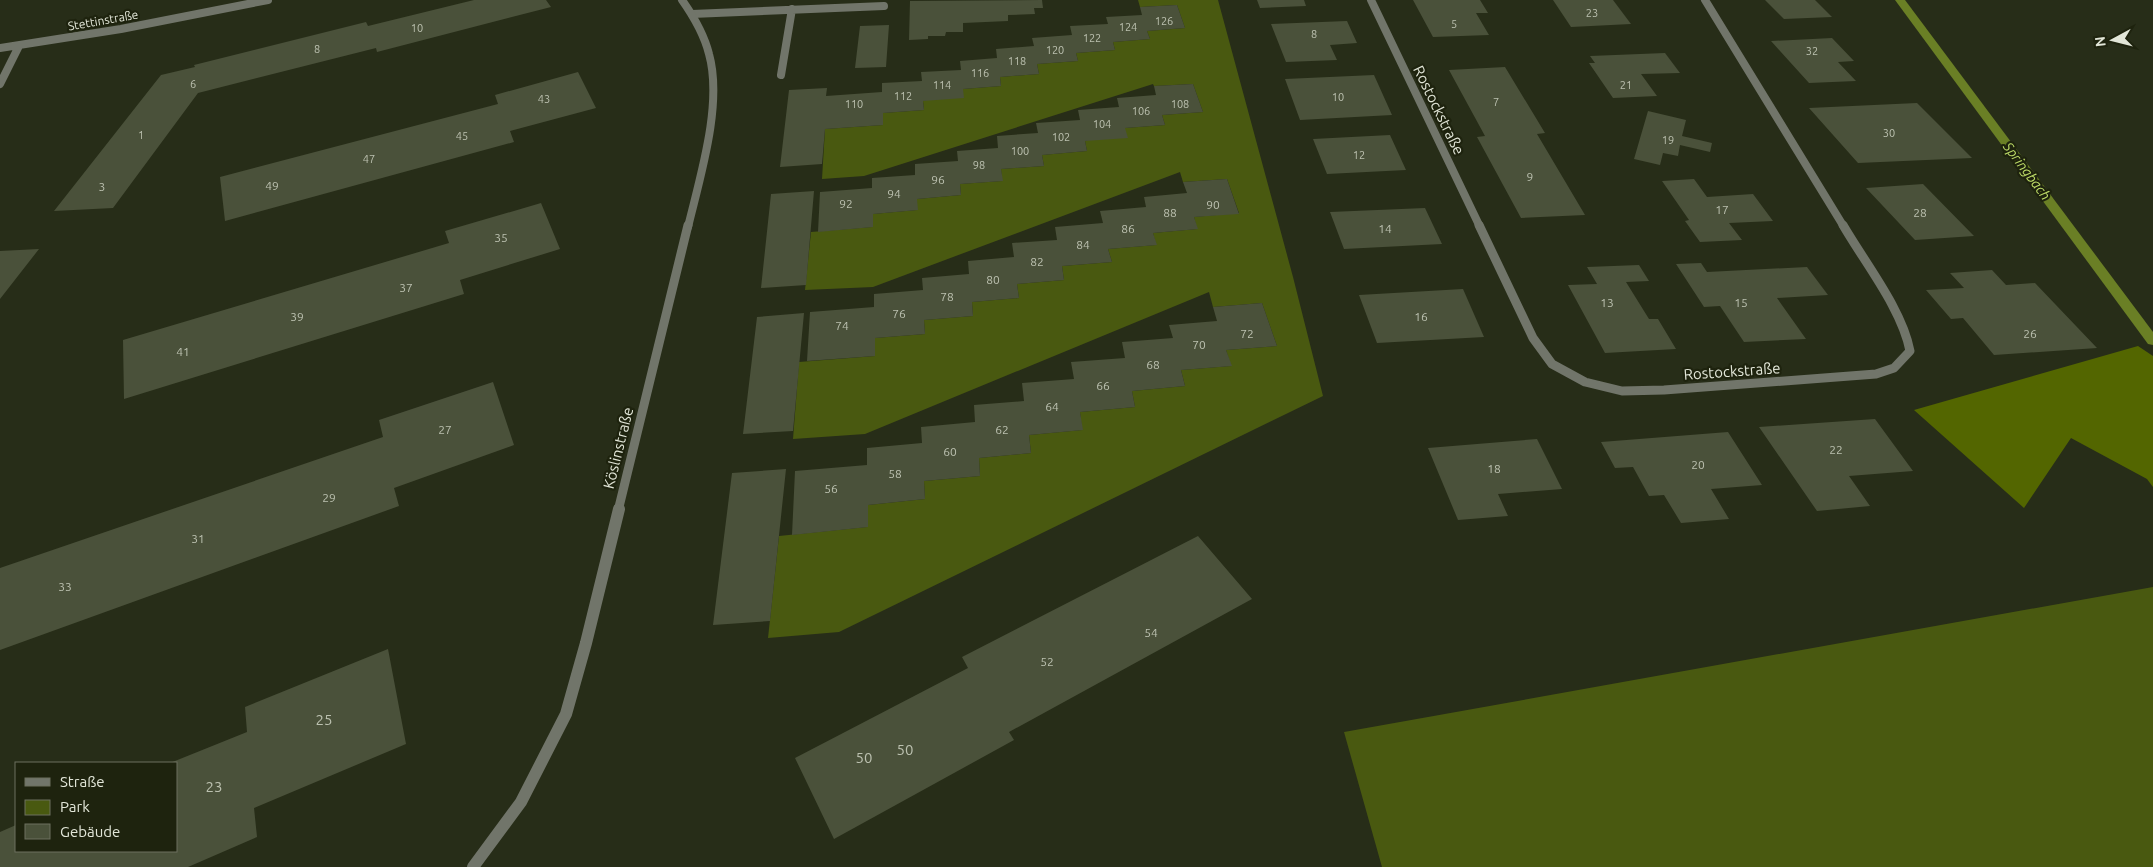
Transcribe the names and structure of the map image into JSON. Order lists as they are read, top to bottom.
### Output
{
  "streets": {
    "street": ["Stettinstraße", "Rostockstraße", "Köslinstraße"]
  },
  "water": ["Springbach"],
  "house_numbers": [
    "23",
    "126",
    "5",
    "124",
    "10",
    "8",
    "122",
    "8",
    "120",
    "32",
    "118",
    "116",
    "6",
    "114",
    "21",
    "112",
    "10",
    "43",
    "7",
    "110",
    "108",
    "106",
    "104",
    "30",
    "1",
    "45",
    "102",
    "19",
    "100",
    "12",
    "47",
    "98",
    "9",
    "96",
    "49",
    "3",
    "94",
    "92",
    "90",
    "17",
    "88",
    "28",
    "86",
    "14",
    "35",
    "84",
    "82",
    "80",
    "37",
    "78",
    "13",
    "15",
    "76",
    "39",
    "16",
    "74",
    "72",
    "26",
    "70",
    "41",
    "68",
    "66",
    "64",
    "27",
    "62",
    "22",
    "60",
    "20",
    "18",
    "58",
    "56",
    "29",
    "31",
    "33",
    "54",
    "52",
    "25",
    "50",
    "50",
    "23"
  ],
  "legend": ["Straße", "Park", "Gebäude"],
  "north": "left"
}
